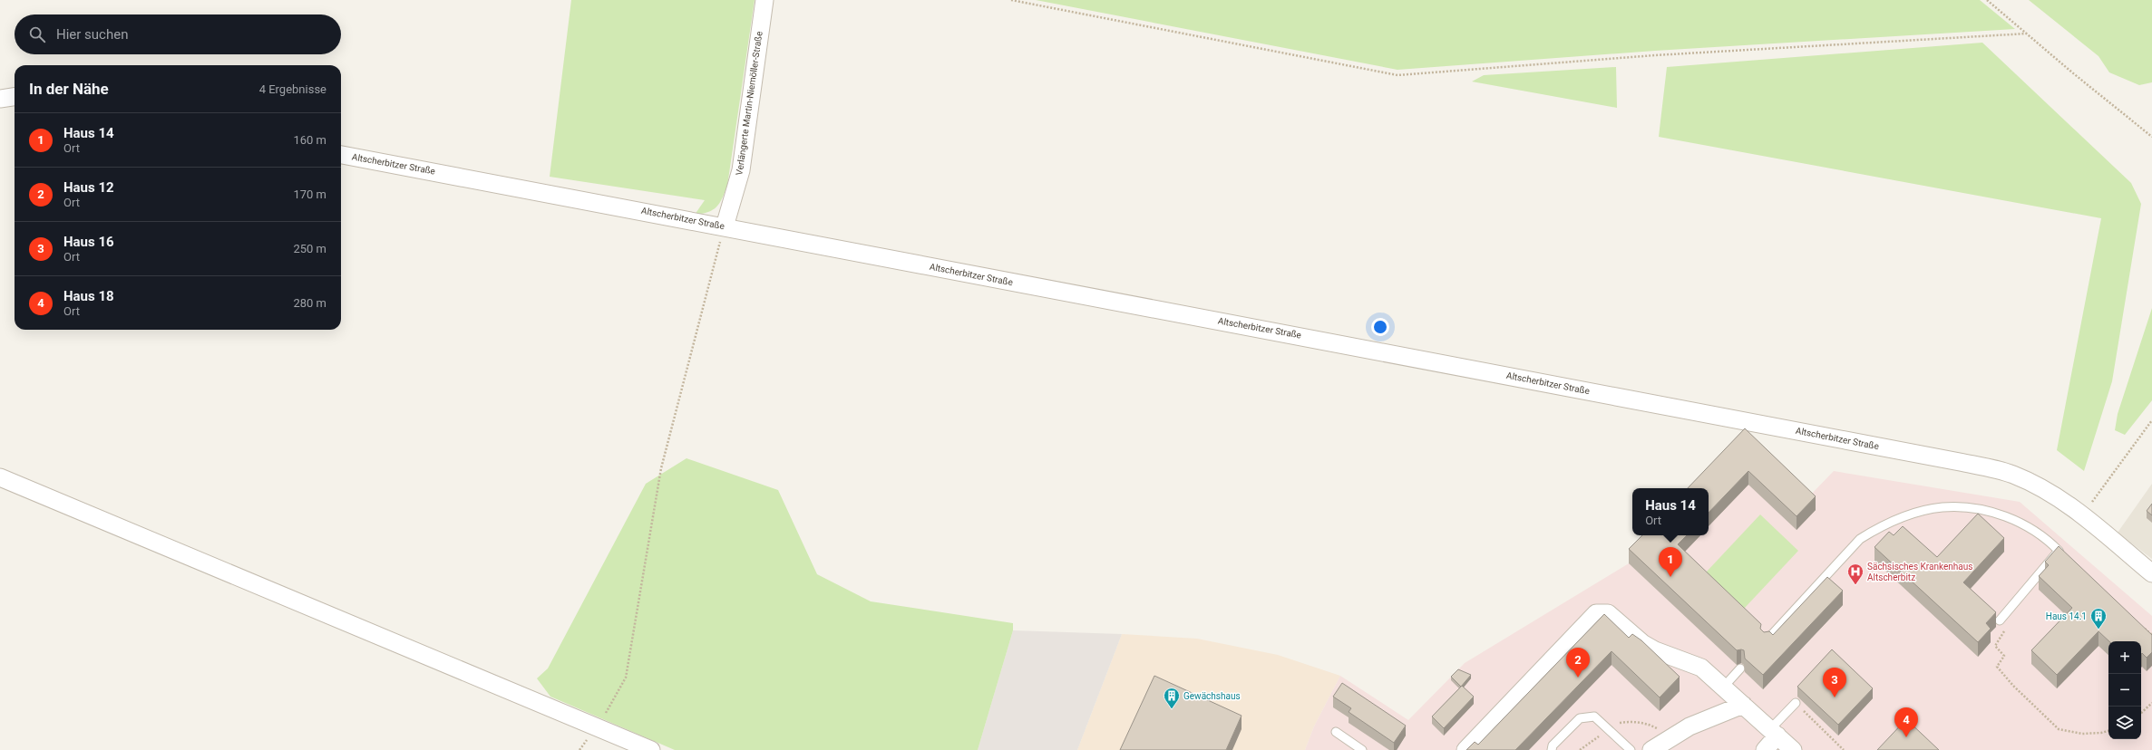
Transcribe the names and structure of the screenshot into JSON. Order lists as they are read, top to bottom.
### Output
{
  "streets": {
    "street": ["Verlängerte Martin-Niemöller-Straße", "Altscherbitzer Straße"]
  },
  "crossings": [
    ["Verlängerte Martin-Niemöller-Straße", "Altscherbitzer Straße"]
  ],
  "places": {
    "hospital": ["Sächsisches Krankenhaus Altscherbitz"],
    "building": ["Haus 14.1", "Gewächshaus"]
  },
  "page": {
    "search": "Hier suchen",
    "heading": ["In der Nähe", "4 Ergebnisse"],
    "list": [
      {
        "mark": "1",
        "name": "Haus 14",
        "note": "Ort",
        "value": "160 m"
      },
      {
        "mark": "2",
        "name": "Haus 12",
        "note": "Ort",
        "value": "170 m"
      },
      {
        "mark": "3",
        "name": "Haus 16",
        "note": "Ort",
        "value": "250 m"
      },
      {
        "mark": "4",
        "name": "Haus 18",
        "note": "Ort",
        "value": "280 m"
      }
    ],
    "popup": ["Haus 14", "Ort"],
    "pins": [
      "1",
      "2",
      "3",
      "4"
    ],
    "map_buttons": ["+", "−"]
  }
}
